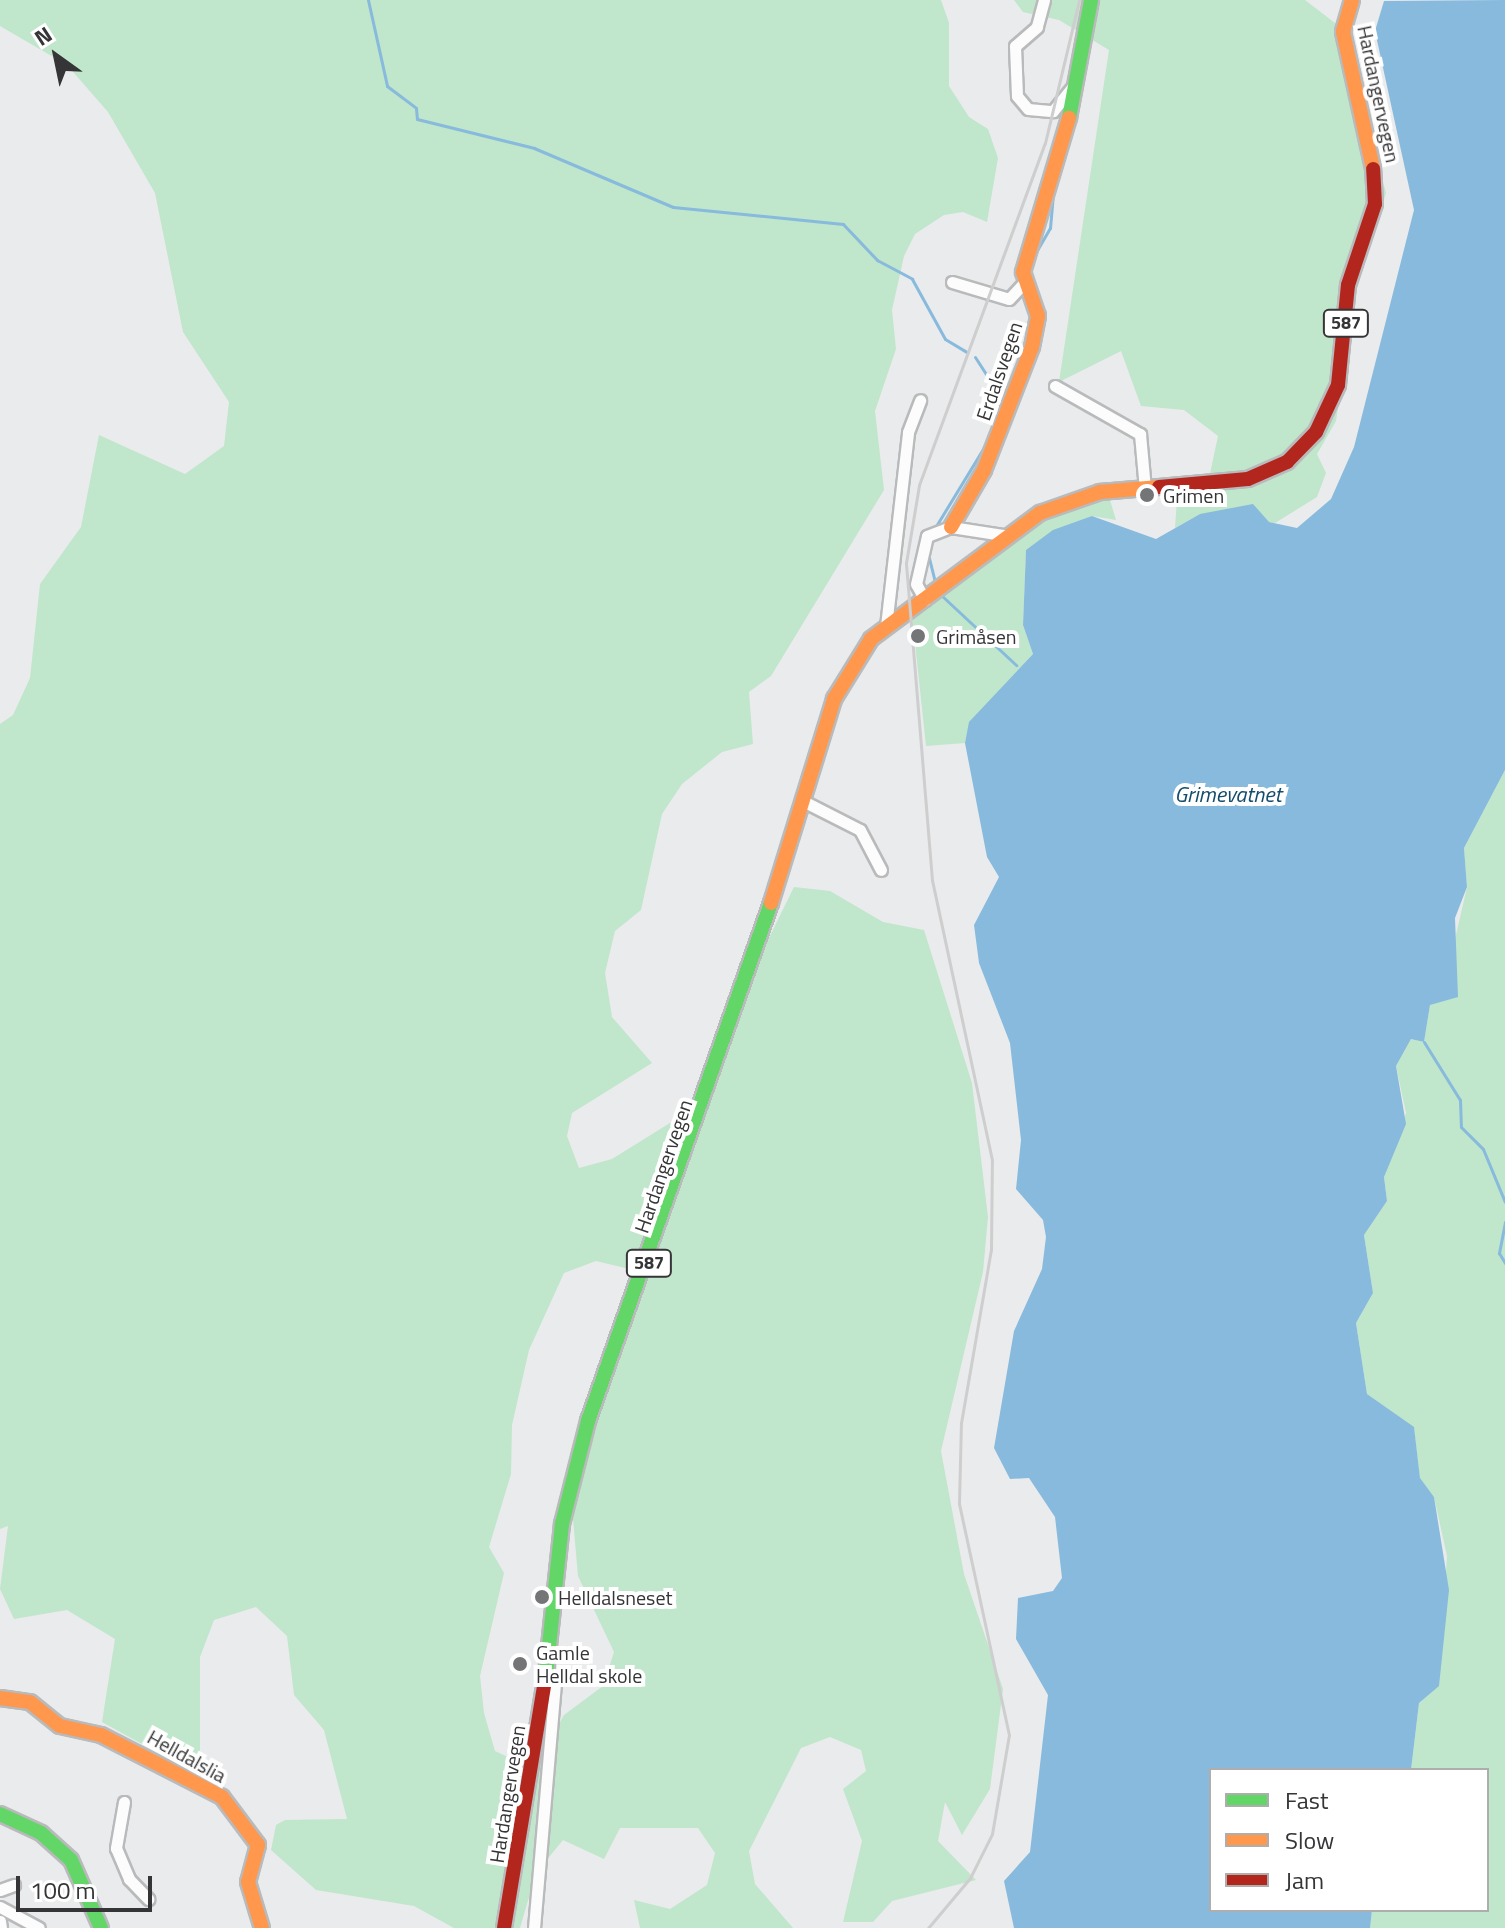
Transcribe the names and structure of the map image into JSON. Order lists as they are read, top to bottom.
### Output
{
  "streets": {
    "main road": [
      "Hardangervegen",
      "587",
      "Erdalsvegen",
      "Helldalslia"
    ]
  },
  "crossings": [
    ["Hardangervegen", "Erdalsvegen"]
  ],
  "water": ["Grimevatnet"],
  "places": [
    "Grimen",
    "Grimåsen",
    "Helldalsneset",
    "Gamle Helldal skole"
  ],
  "legend": ["Fast", "Slow", "Jam"],
  "scale_bar": "100 m",
  "north": "top left"
}
